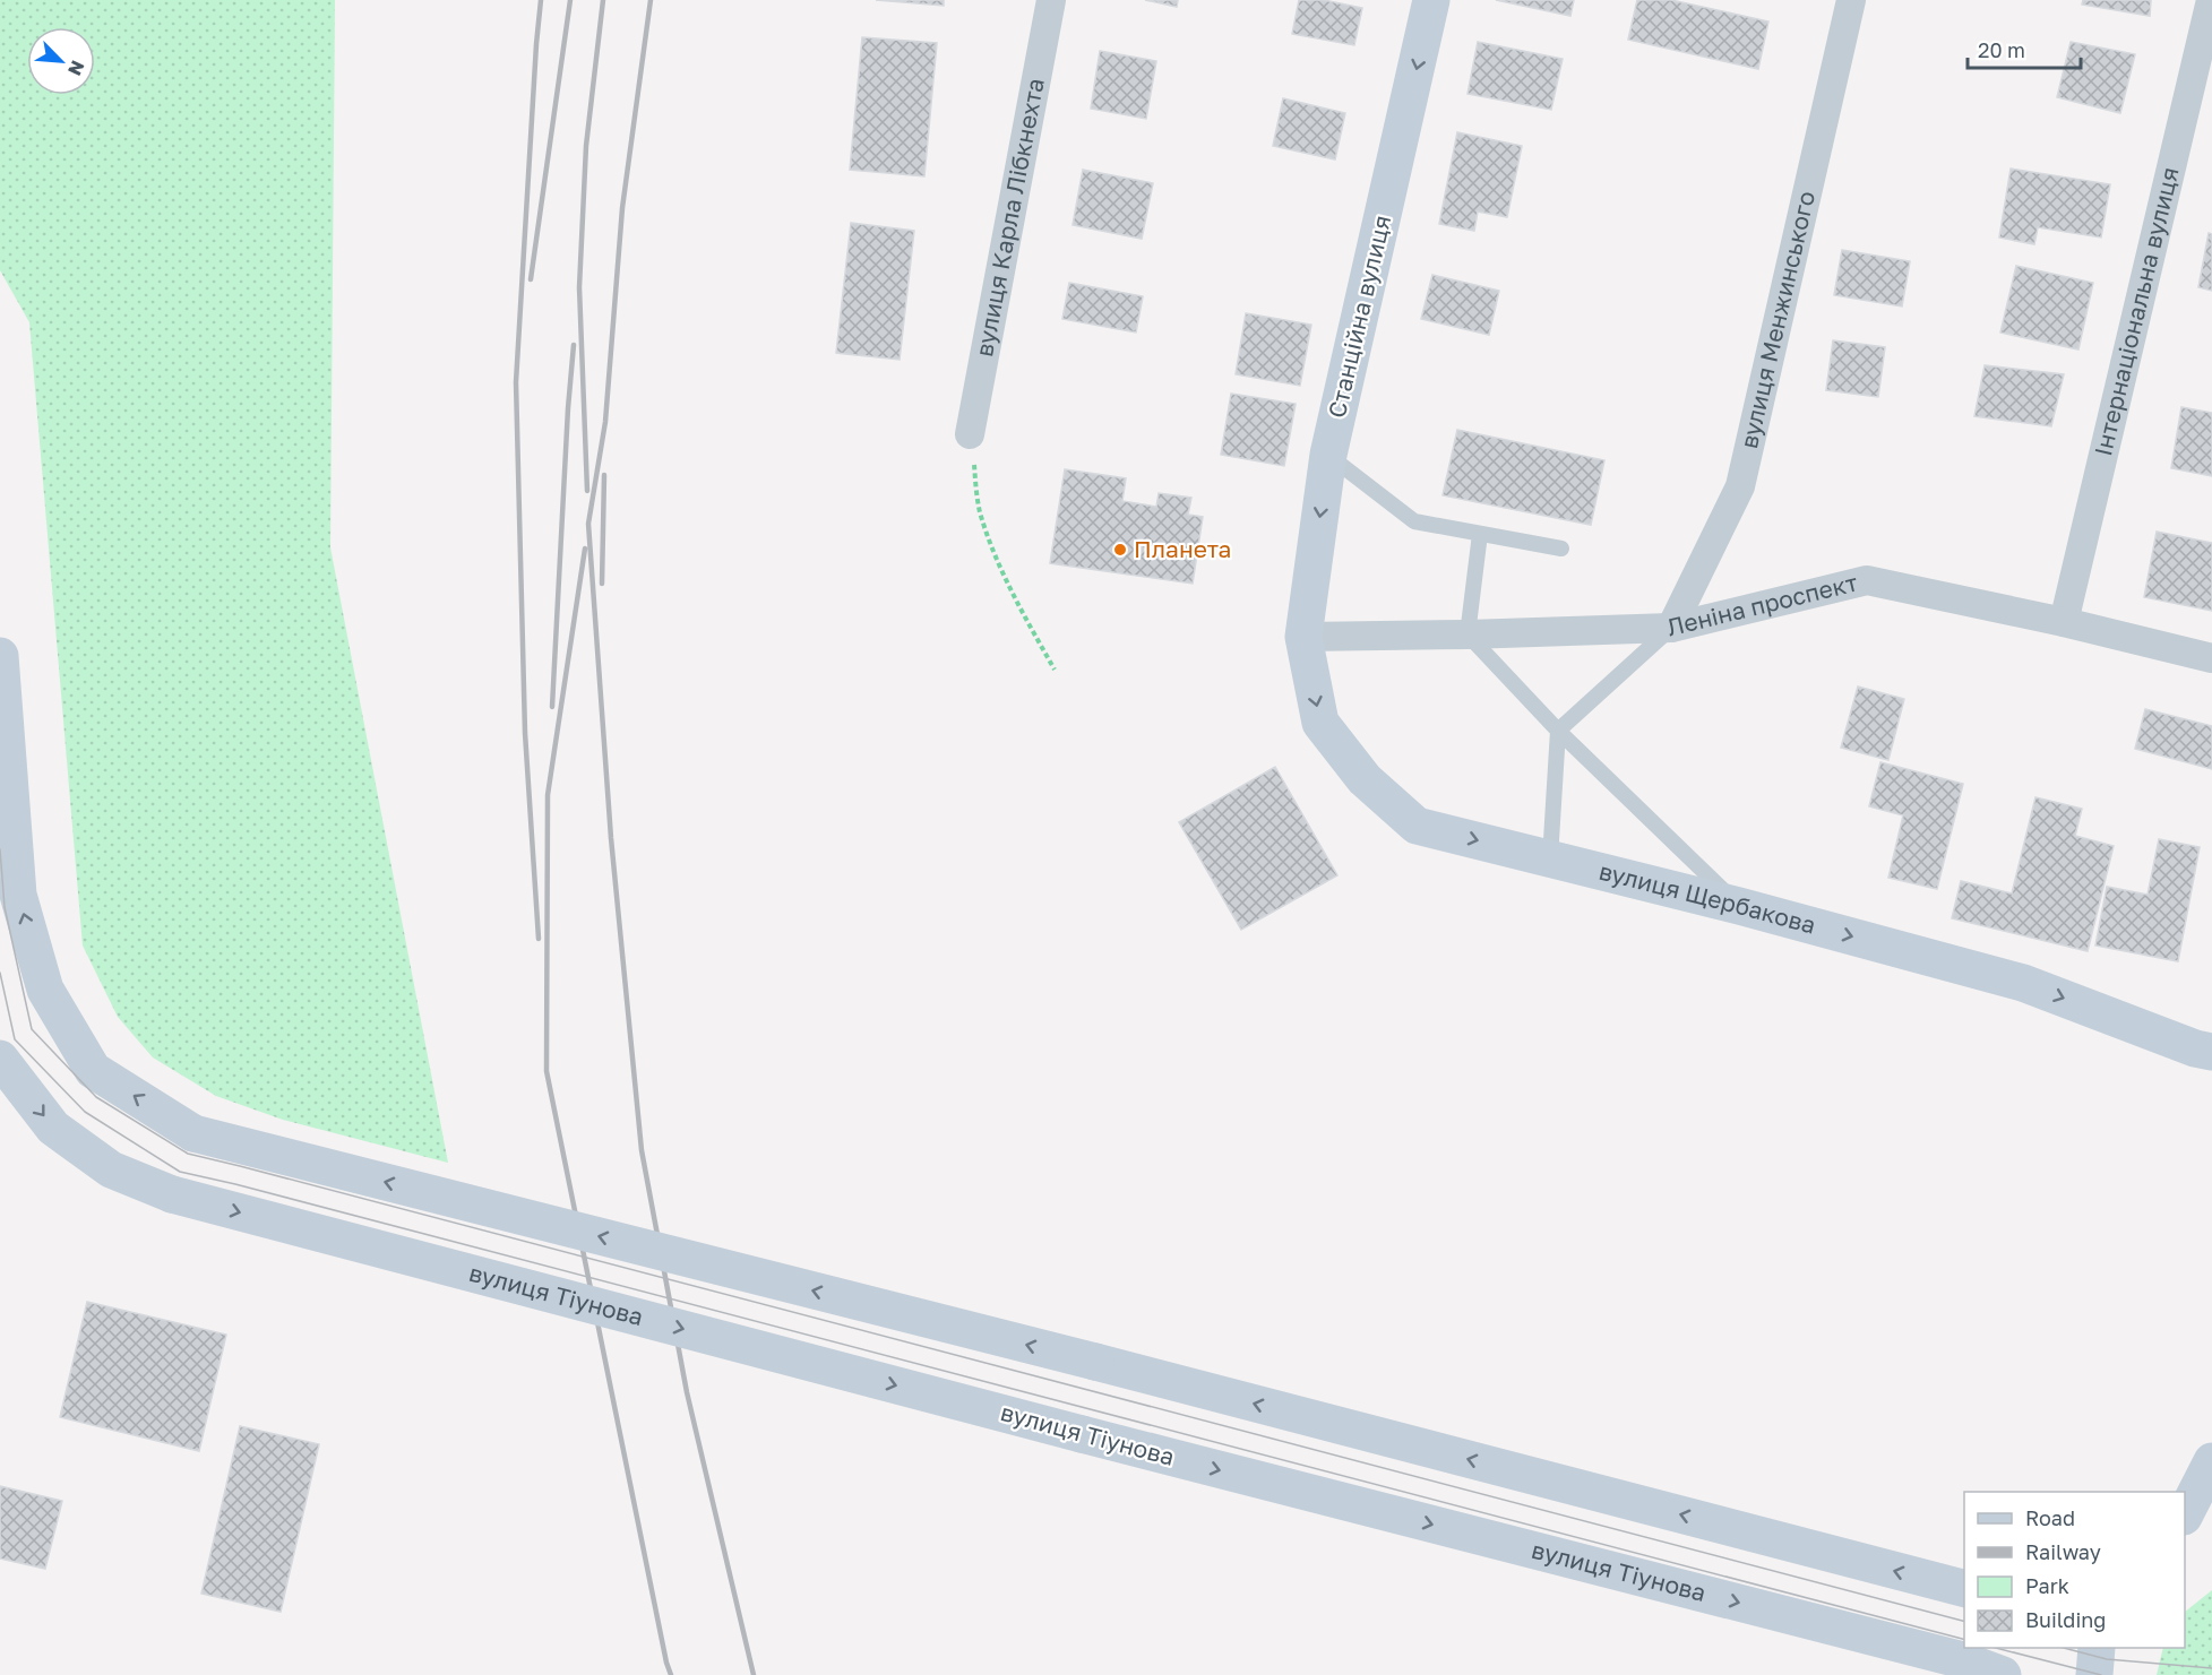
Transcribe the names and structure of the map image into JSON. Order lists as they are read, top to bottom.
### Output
{
  "streets": {
    "street": [
      "вулиця Карла Лібкнехта",
      "Інтернаціональна вулиця",
      "Станційна вулиця",
      "вулиця Менжинського",
      "Леніна проспект",
      "вулиця Щербакова",
      "вулиця Тіунова"
    ]
  },
  "crossings": [
    ["Інтернаціональна вулиця", "Леніна проспект"],
    ["Станційна вулиця", "Леніна проспект"],
    ["Станційна вулиця", "вулиця Щербакова"],
    ["вулиця Менжинського", "Леніна проспект"],
    ["Леніна проспект", "вулиця Щербакова"]
  ],
  "one_way": ["Станційна вулиця", "вулиця Щербакова"],
  "places": ["Планета"],
  "legend": [
    "Road",
    "Railway",
    "Park",
    "Building"
  ],
  "scale_bar": "20 m",
  "north": "bottom right"
}
